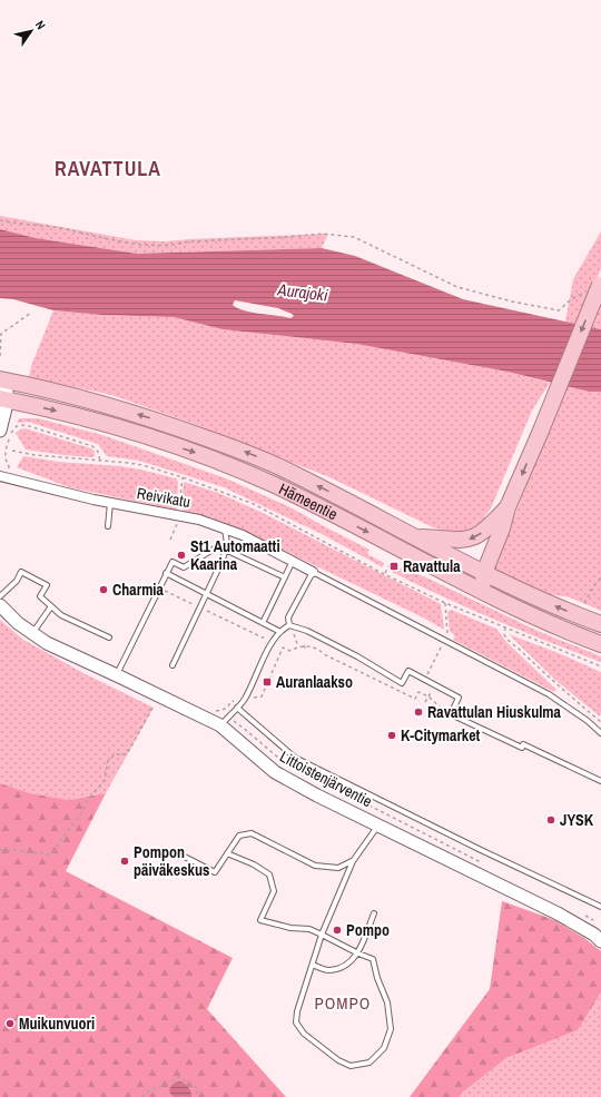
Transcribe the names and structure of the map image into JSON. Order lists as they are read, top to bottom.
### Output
{
  "streets": {
    "highway": ["Hämeentie"],
    "street": ["Reivikatu", "Littoistenjärventie"]
  },
  "districts": ["RAVATTULA", "POMPO"],
  "water": ["Aurajoki"],
  "places": {
    "other": [
      "St1 Automaatti Kaarina",
      "Charmia",
      "Ravattulan Hiuskulma",
      "K-Citymarket",
      "JYSK",
      "Pompon päiväkeskus",
      "Pompo",
      "Muikunvuori"
    ],
    "transit": ["Ravattula", "Auranlaakso"]
  },
  "north": "top right"
}
